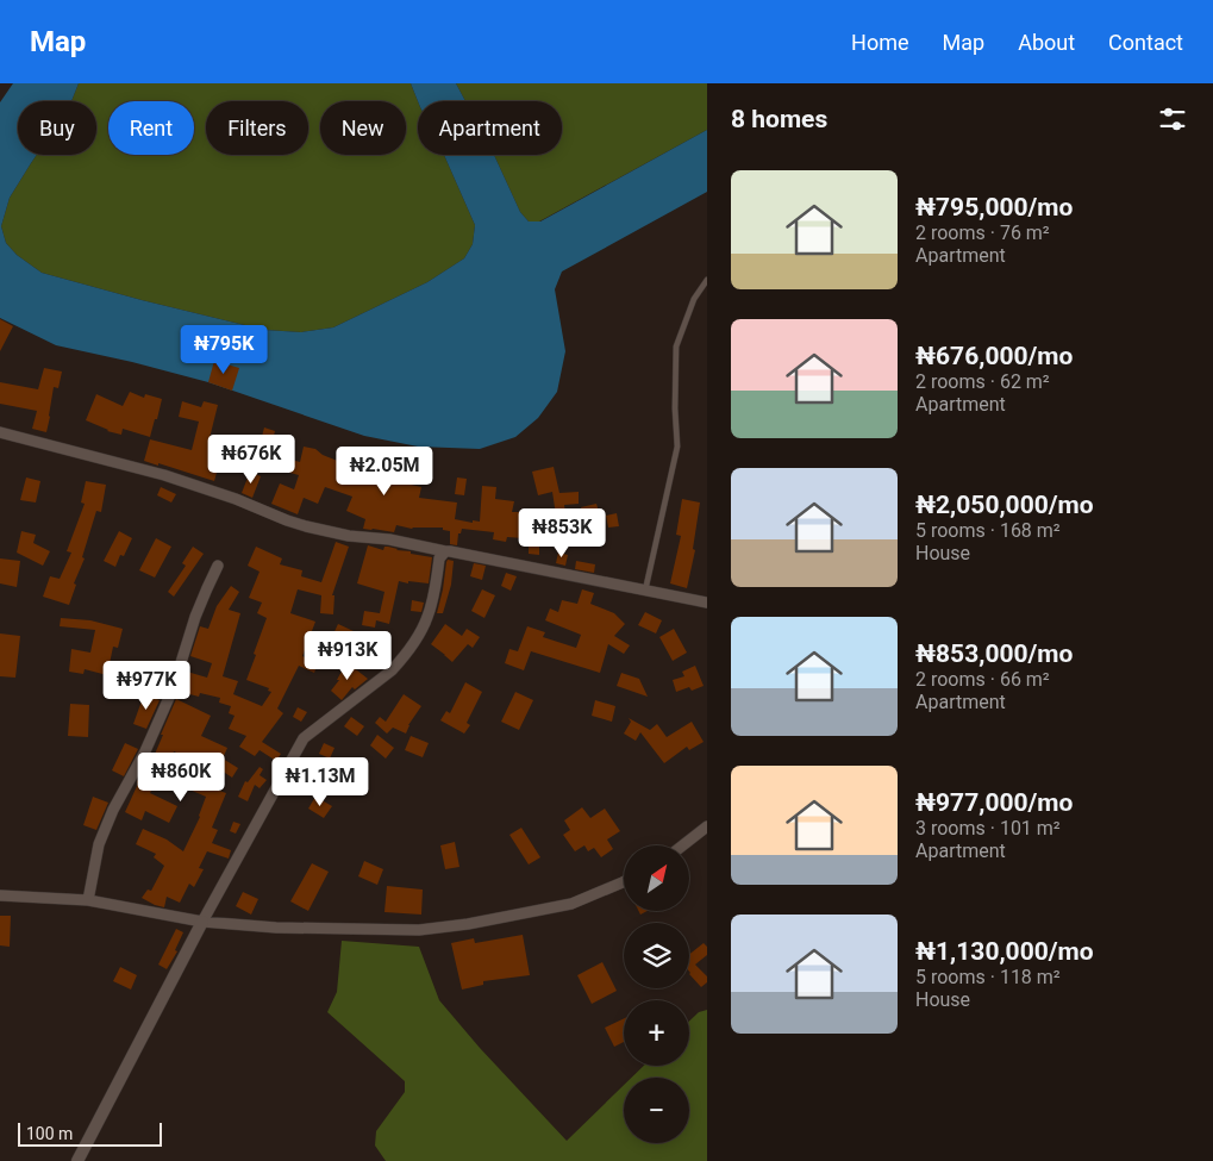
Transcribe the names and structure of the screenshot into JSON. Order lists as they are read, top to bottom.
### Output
{
  "scale_bar": "100 m",
  "north": "top right",
  "page": {
    "header": "Map",
    "nav": [
      "Home",
      "Map",
      "About",
      "Contact"
    ],
    "heading": "8 homes",
    "chip": [
      "Buy",
      "Rent",
      "Filters",
      "New",
      "Apartment"
    ],
    "list": [
      {
        "name": "₦795,000/mo",
        "note": "2 rooms · 76 m² · Apartment"
      },
      {
        "name": "₦676,000/mo",
        "note": "2 rooms · 62 m² · Apartment"
      },
      {
        "name": "₦2,050,000/mo",
        "note": "5 rooms · 168 m² · House"
      },
      {
        "name": "₦853,000/mo",
        "note": "2 rooms · 66 m² · Apartment"
      },
      {
        "name": "₦977,000/mo",
        "note": "3 rooms · 101 m² · Apartment"
      },
      {
        "name": "₦1,130,000/mo",
        "note": "5 rooms · 118 m² · House"
      }
    ],
    "price": [
      "₦795K",
      "₦676K",
      "₦2.05M",
      "₦853K",
      "₦913K",
      "₦977K",
      "₦860K",
      "₦1.13M"
    ],
    "map_buttons": ["+", "−"],
    "scale": "100 m"
  }
}
